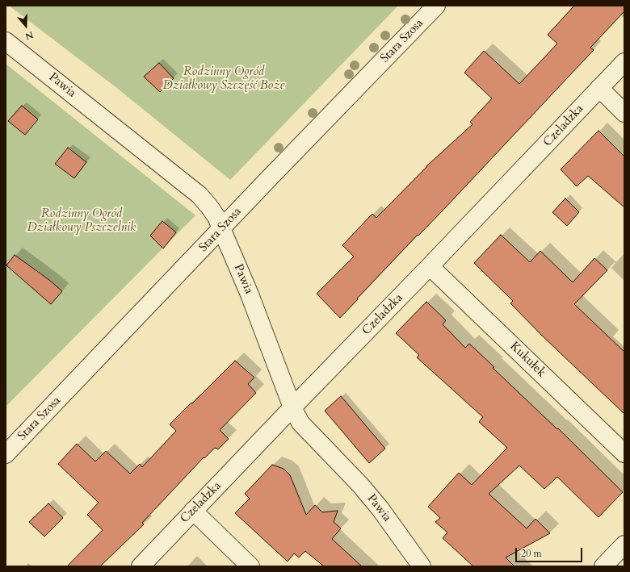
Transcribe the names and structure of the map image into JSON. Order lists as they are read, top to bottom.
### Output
{
  "streets": {
    "street": [
      "Stara Szosa",
      "Pawia",
      "Czeladzka",
      "Kukułek"
    ]
  },
  "crossings": [
    ["Stara Szosa", "Pawia"],
    ["Pawia", "Czeladzka"],
    ["Czeladzka", "Kukułek"]
  ],
  "parks": ["Rodzinny Ogród Działkowy Szczęść Boże", "Rodzinny Ogród Działkowy Pszczelnik"],
  "scale_bar": "20 m",
  "north": "bottom"
}
